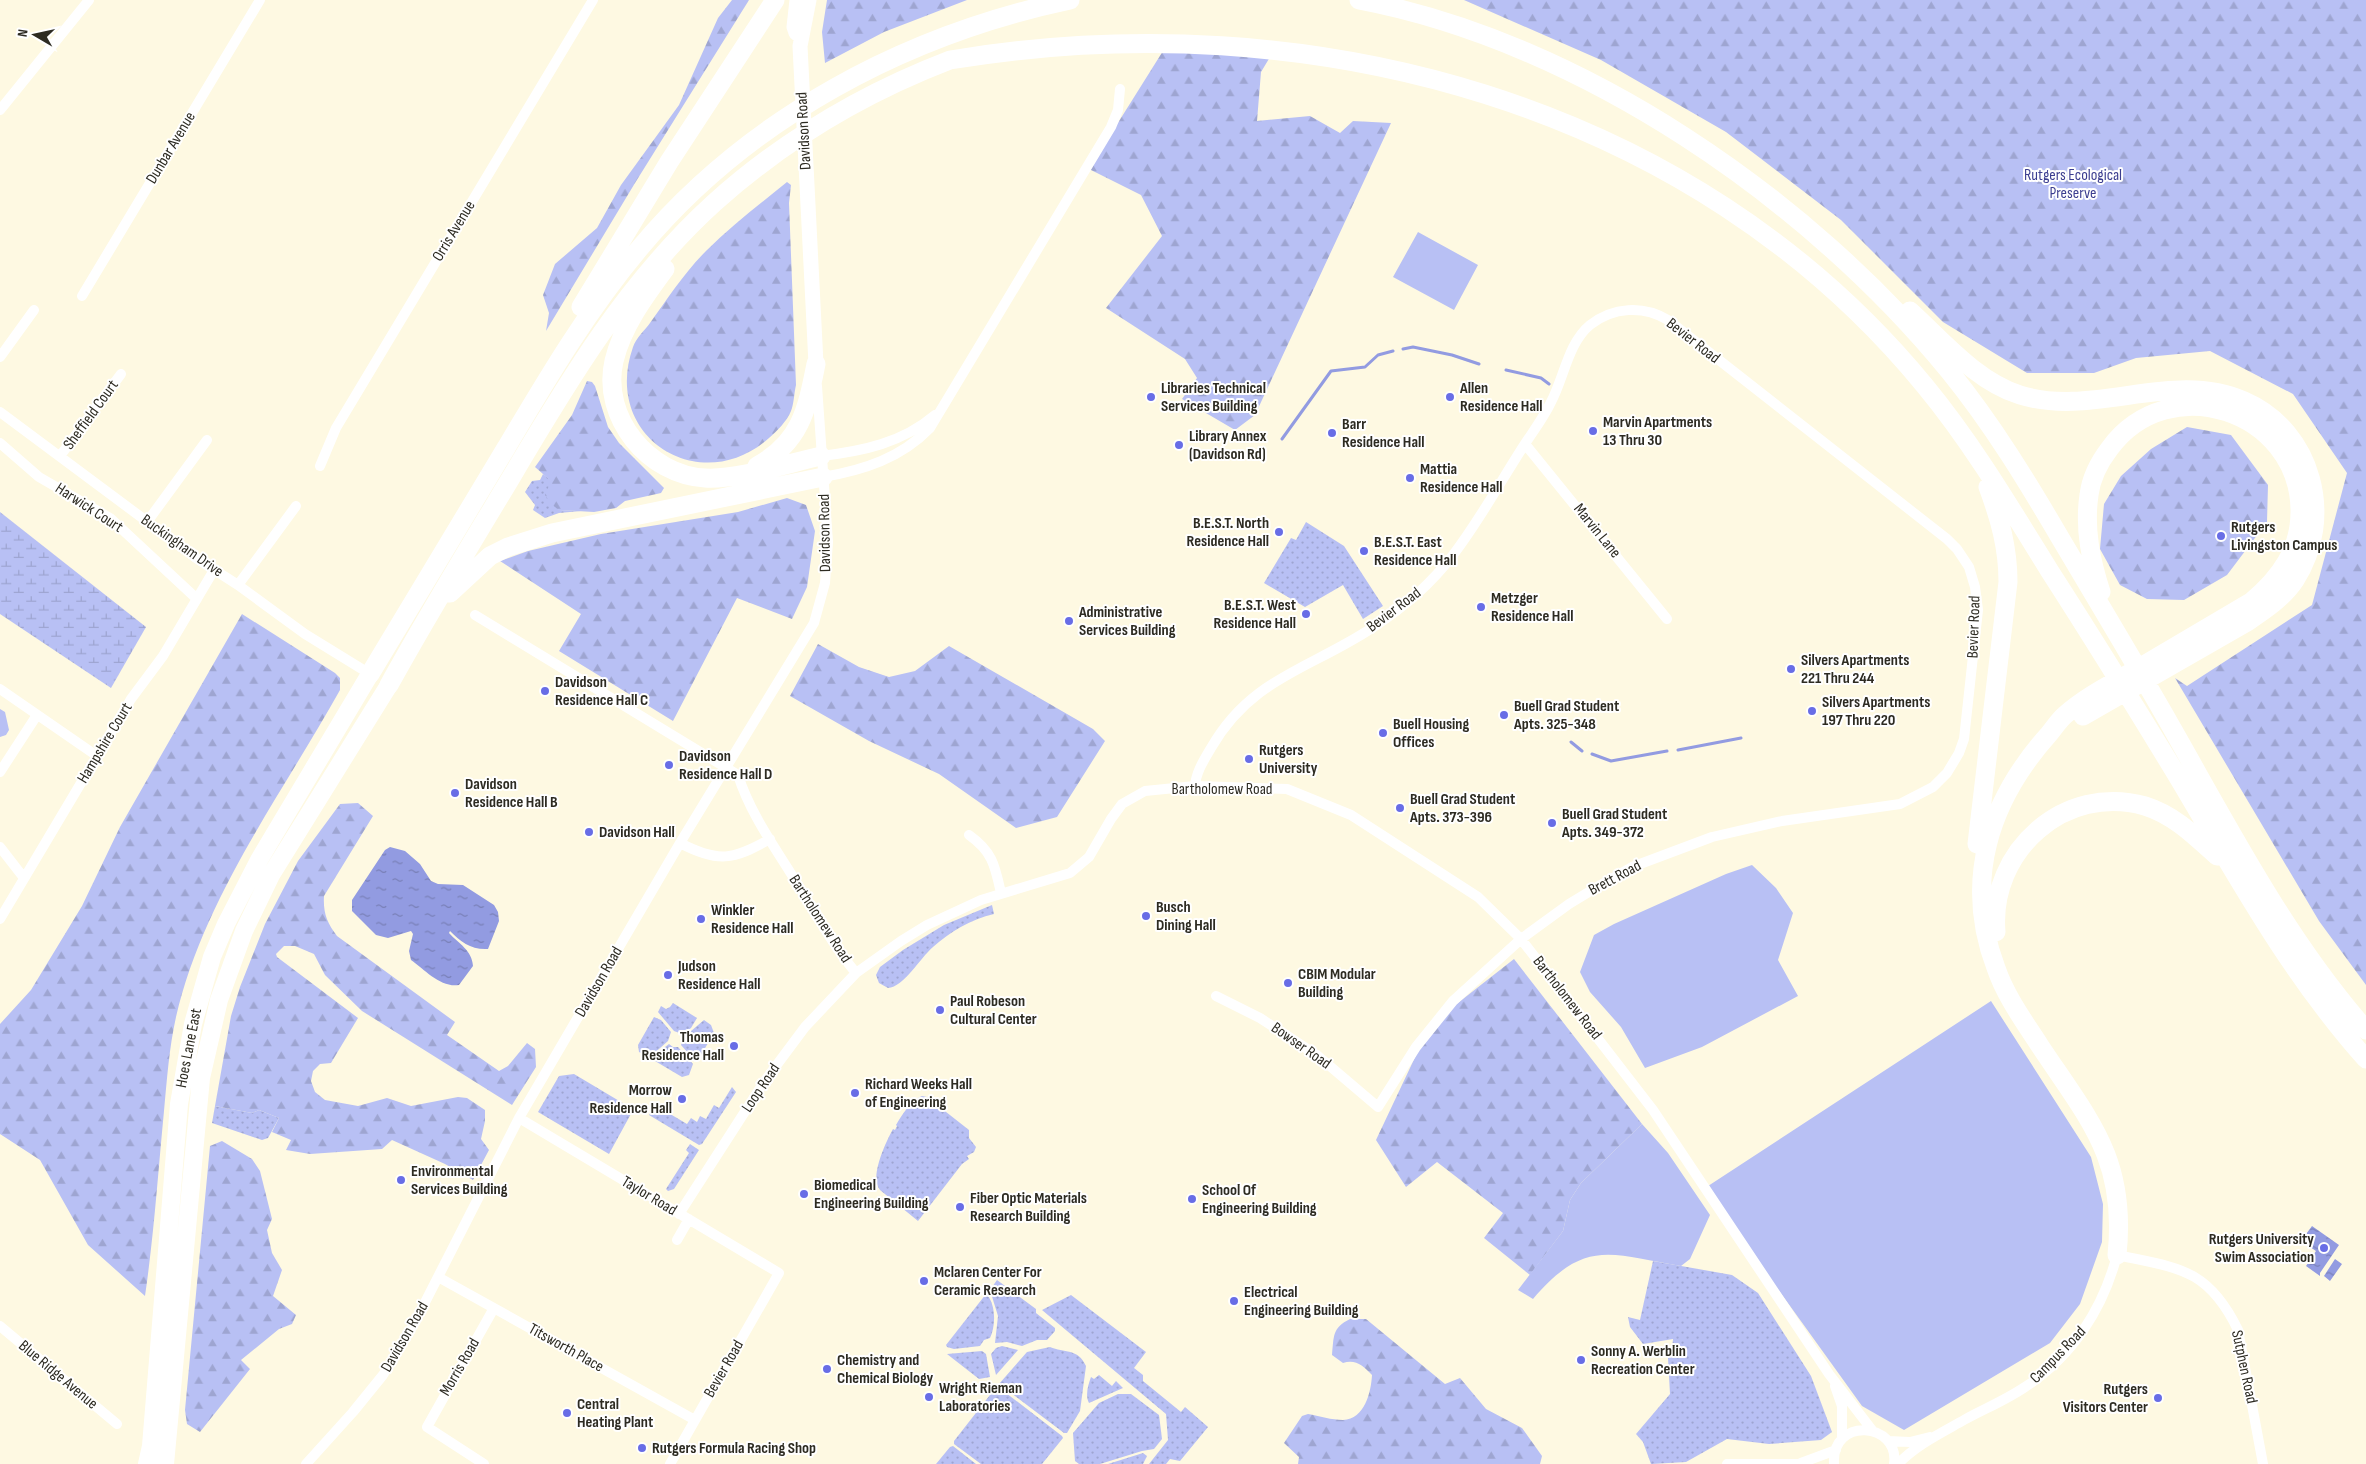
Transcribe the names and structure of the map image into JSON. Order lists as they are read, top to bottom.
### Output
{
  "streets": {
    "highway": ["Hoes Lane East"],
    "main road": ["Davidson Road"],
    "street": [
      "Dunbar Avenue",
      "Orris Avenue",
      "Bevier Road",
      "Sheffield Court",
      "Harwick Court",
      "Marvin Lane",
      "Buckingham Drive",
      "Hampshire Court",
      "Bartholomew Road",
      "Brett Road",
      "Bowser Road",
      "Loop Road",
      "Taylor Road",
      "Titsworth Place",
      "Campus Road",
      "Morris Road",
      "Sutphen Road",
      "Blue Ridge Avenue"
    ]
  },
  "crossings": [
    ["Davidson Road", "Bartholomew Road"],
    ["Davidson Road", "Taylor Road"],
    ["Davidson Road", "Titsworth Place"],
    ["Bevier Road", "Marvin Lane"],
    ["Bevier Road", "Bartholomew Road"],
    ["Bevier Road", "Brett Road"],
    ["Bevier Road", "Taylor Road"],
    ["Bevier Road", "Titsworth Place"],
    ["Sheffield Court", "Buckingham Drive"],
    ["Harwick Court", "Hampshire Court"],
    ["Buckingham Drive", "Hampshire Court"],
    ["Buckingham Drive", "Hoes Lane East"],
    ["Bartholomew Road", "Brett Road"],
    ["Bartholomew Road", "Loop Road"],
    ["Bartholomew Road", "Campus Road"],
    ["Brett Road", "Bowser Road"],
    ["Loop Road", "Taylor Road"],
    ["Titsworth Place", "Morris Road"],
    ["Campus Road", "Sutphen Road"]
  ],
  "parks": ["Rutgers Ecological Preserve"],
  "places": [
    "Libraries Technical Services Building",
    "Allen Residence Hall",
    "Marvin Apartments 13 Thru 30",
    "Barr Residence Hall",
    "Library Annex (Davidson Rd)",
    "Mattia Residence Hall",
    "B.E.S.T. North Residence Hall",
    "Rutgers Livingston Campus",
    "B.E.S.T. East Residence Hall",
    "Metzger Residence Hall",
    "B.E.S.T. West Residence Hall",
    "Administrative Services Building",
    "Silvers Apartments 221 Thru 244",
    "Davidson Residence Hall C",
    "Silvers Apartments 197 Thru 220",
    "Buell Grad Student Apts. 325-348",
    "Buell Housing Offices",
    "Rutgers University",
    "Davidson Residence Hall D",
    "Davidson Residence Hall B",
    "Buell Grad Student Apts. 373-396",
    "Buell Grad Student Apts. 349-372",
    "Davidson Hall",
    "Busch Dining Hall",
    "Winkler Residence Hall",
    "Judson Residence Hall",
    "CBIM Modular Building",
    "Paul Robeson Cultural Center",
    "Thomas Residence Hall",
    "Richard Weeks Hall of Engineering",
    "Morrow Residence Hall",
    "Environmental Services Building",
    "Biomedical Engineering Building",
    "School Of Engineering Building",
    "Fiber Optic Materials Research Building",
    "Rutgers University Swim Association",
    "Mclaren Center For Ceramic Research",
    "Electrical Engineering Building",
    "Sonny A. Werblin Recreation Center",
    "Chemistry and Chemical Biology",
    "Wright Rieman Laboratories",
    "Rutgers Visitors Center",
    "Central Heating Plant",
    "Rutgers Formula Racing Shop"
  ],
  "north": "left"
}
